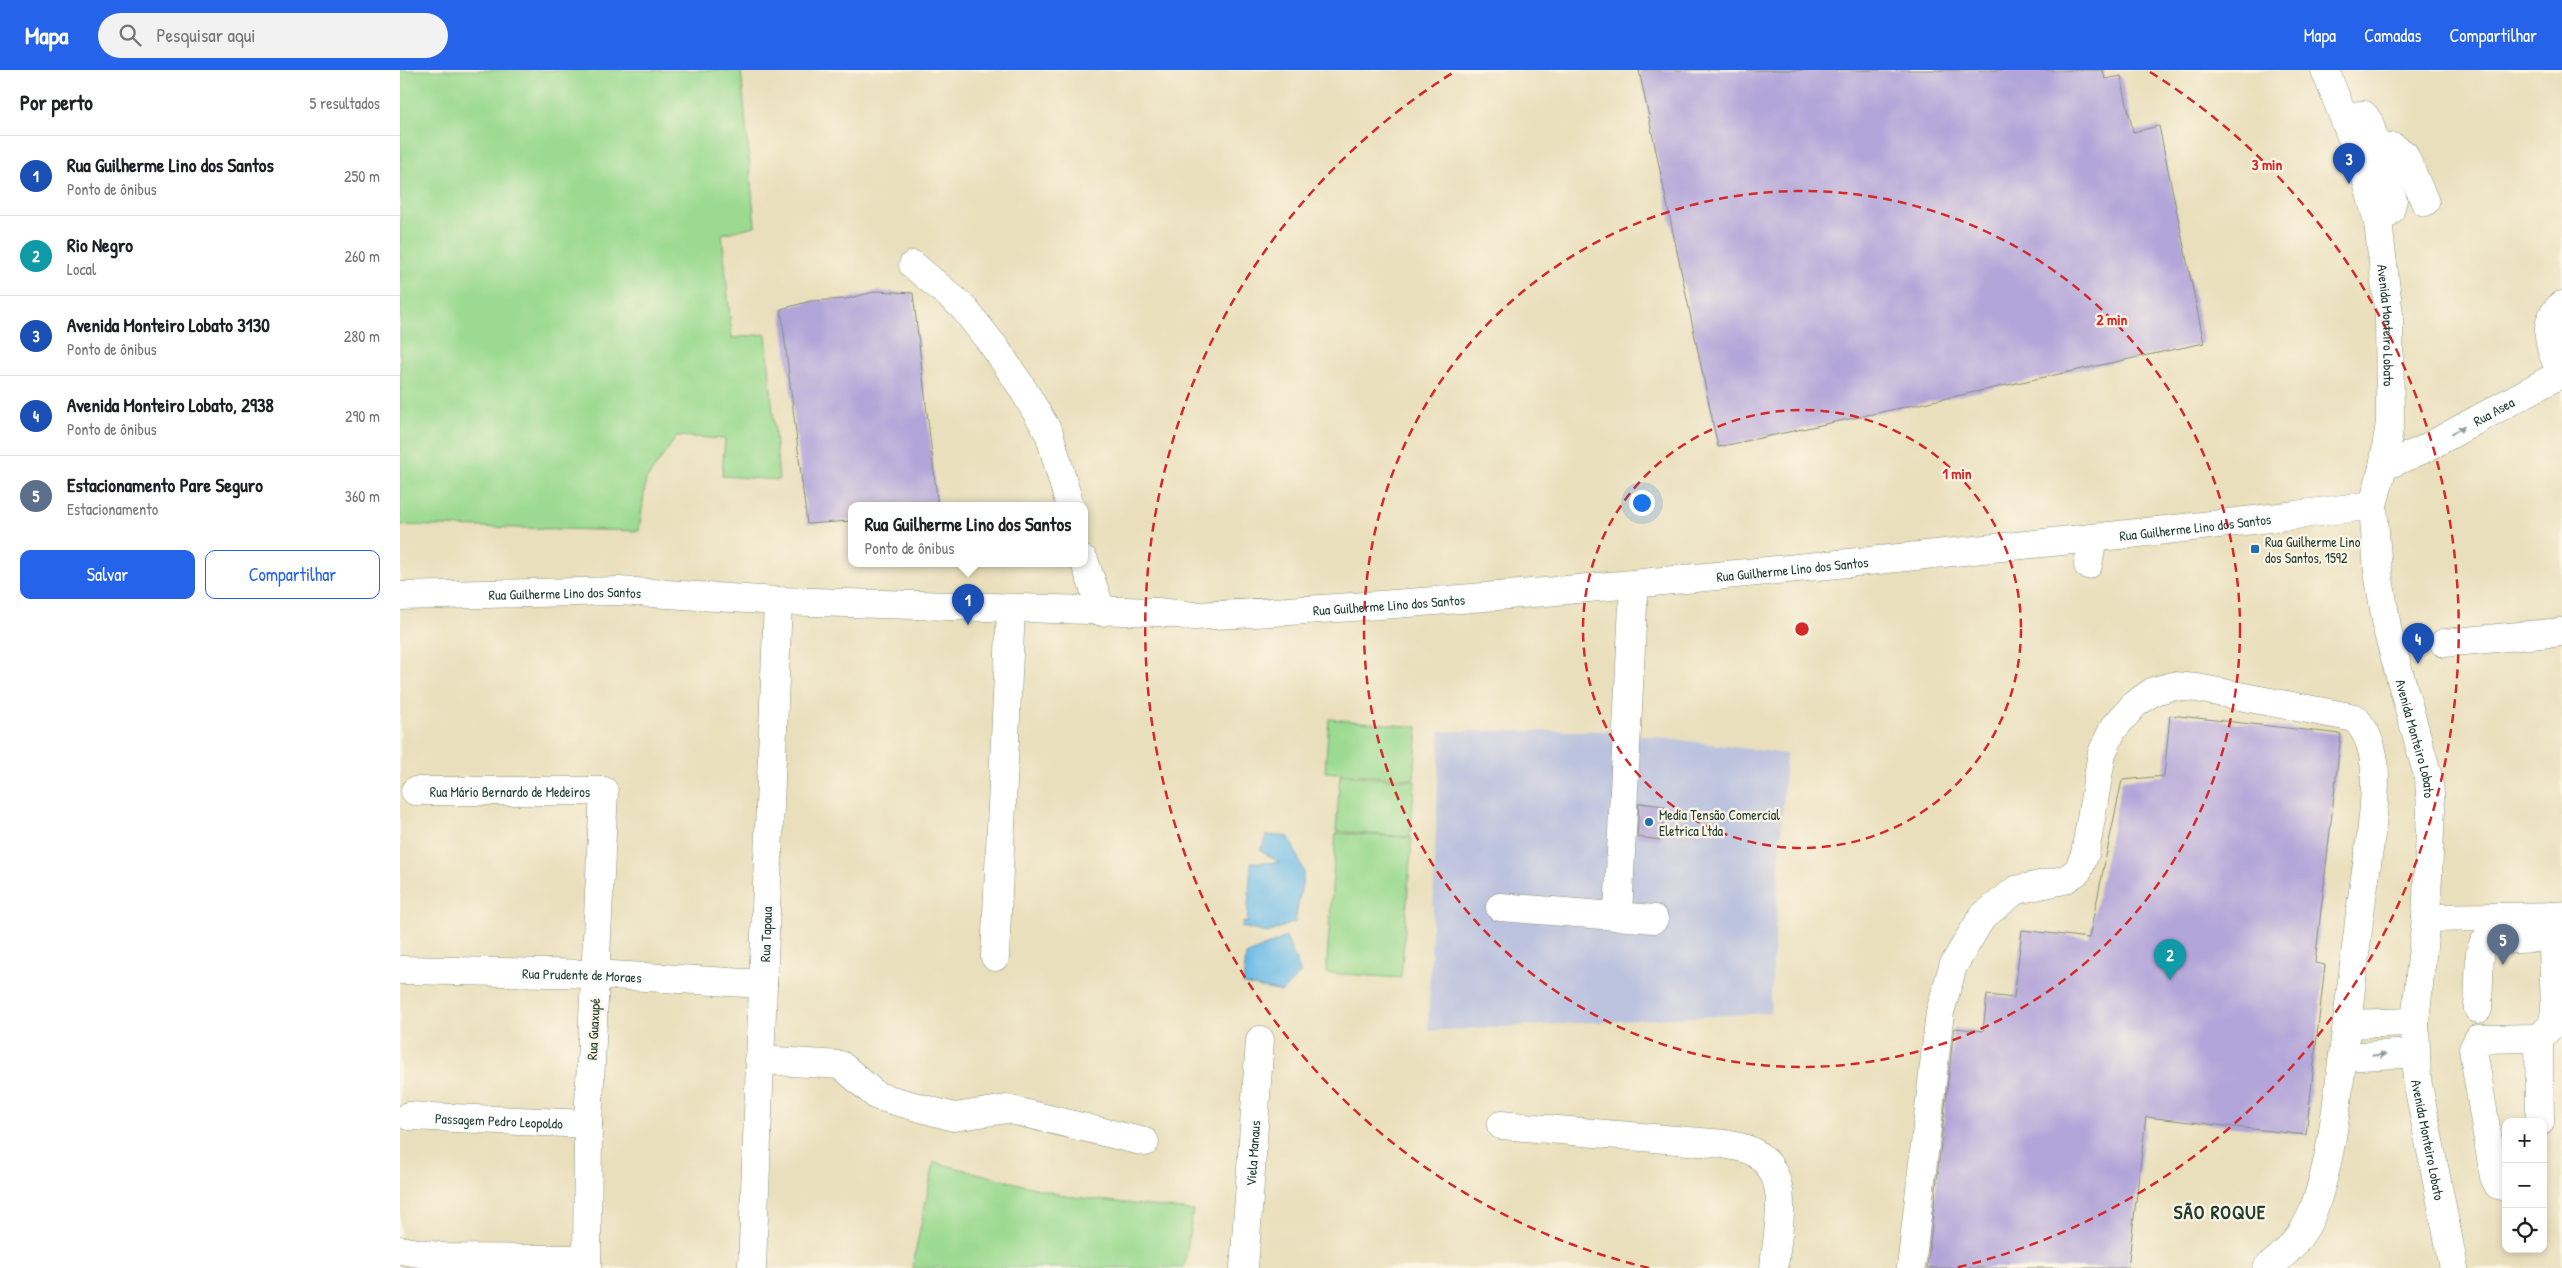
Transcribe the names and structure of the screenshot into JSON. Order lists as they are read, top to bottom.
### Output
{
  "streets": {
    "street": [
      "Avenida Monteiro Lobato",
      "Rua Asea",
      "Rua Guilherme Lino dos Santos",
      "Rua Mário Bernardo de Medeiros",
      "Rua Tapaua",
      "Rua Prudente de Moraes",
      "Rua Guaxupé",
      "Passagem Pedro Leopoldo",
      "Viela Manaus"
    ]
  },
  "crossings": [
    ["Avenida Monteiro Lobato", "Rua Asea"],
    ["Avenida Monteiro Lobato", "Rua Guilherme Lino dos Santos"],
    ["Rua Guilherme Lino dos Santos", "Rua Tapaua"],
    ["Rua Mário Bernardo de Medeiros", "Rua Guaxupé"],
    ["Rua Tapaua", "Rua Prudente de Moraes"],
    ["Rua Prudente de Moraes", "Rua Guaxupé"],
    ["Rua Guaxupé", "Passagem Pedro Leopoldo"]
  ],
  "one_way": ["Rua Asea"],
  "districts": ["SÃO ROQUE"],
  "places": {
    "transit": ["Rua Guilherme Lino dos Santos, 1592"],
    "other": ["Media Tensão Comercial Eletrica Ltda"]
  },
  "page": {
    "header": "Mapa",
    "search": "Pesquisar aqui",
    "nav": ["Mapa", "Camadas", "Compartilhar"],
    "heading": ["Por perto", "5 resultados"],
    "list": [
      {
        "mark": "1",
        "name": "Rua Guilherme Lino dos Santos",
        "note": "Ponto de ônibus",
        "value": "250 m"
      },
      {
        "mark": "2",
        "name": "Rio Negro",
        "note": "Local",
        "value": "260 m"
      },
      {
        "mark": "3",
        "name": "Avenida Monteiro Lobato 3130",
        "note": "Ponto de ônibus",
        "value": "280 m"
      },
      {
        "mark": "4",
        "name": "Avenida Monteiro Lobato, 2938",
        "note": "Ponto de ônibus",
        "value": "290 m"
      },
      {
        "mark": "5",
        "name": "Estacionamento Pare Seguro",
        "note": "Estacionamento",
        "value": "360 m"
      }
    ],
    "pins": [
      "3",
      "1",
      "4",
      "5",
      "2"
    ],
    "popup": ["Rua Guilherme Lino dos Santos", "Ponto de ônibus"],
    "buttons": ["Salvar", "Compartilhar"],
    "map_buttons": ["+", "−"]
  },
  "rings": ["3 min", "2 min", "1 min"]
}
